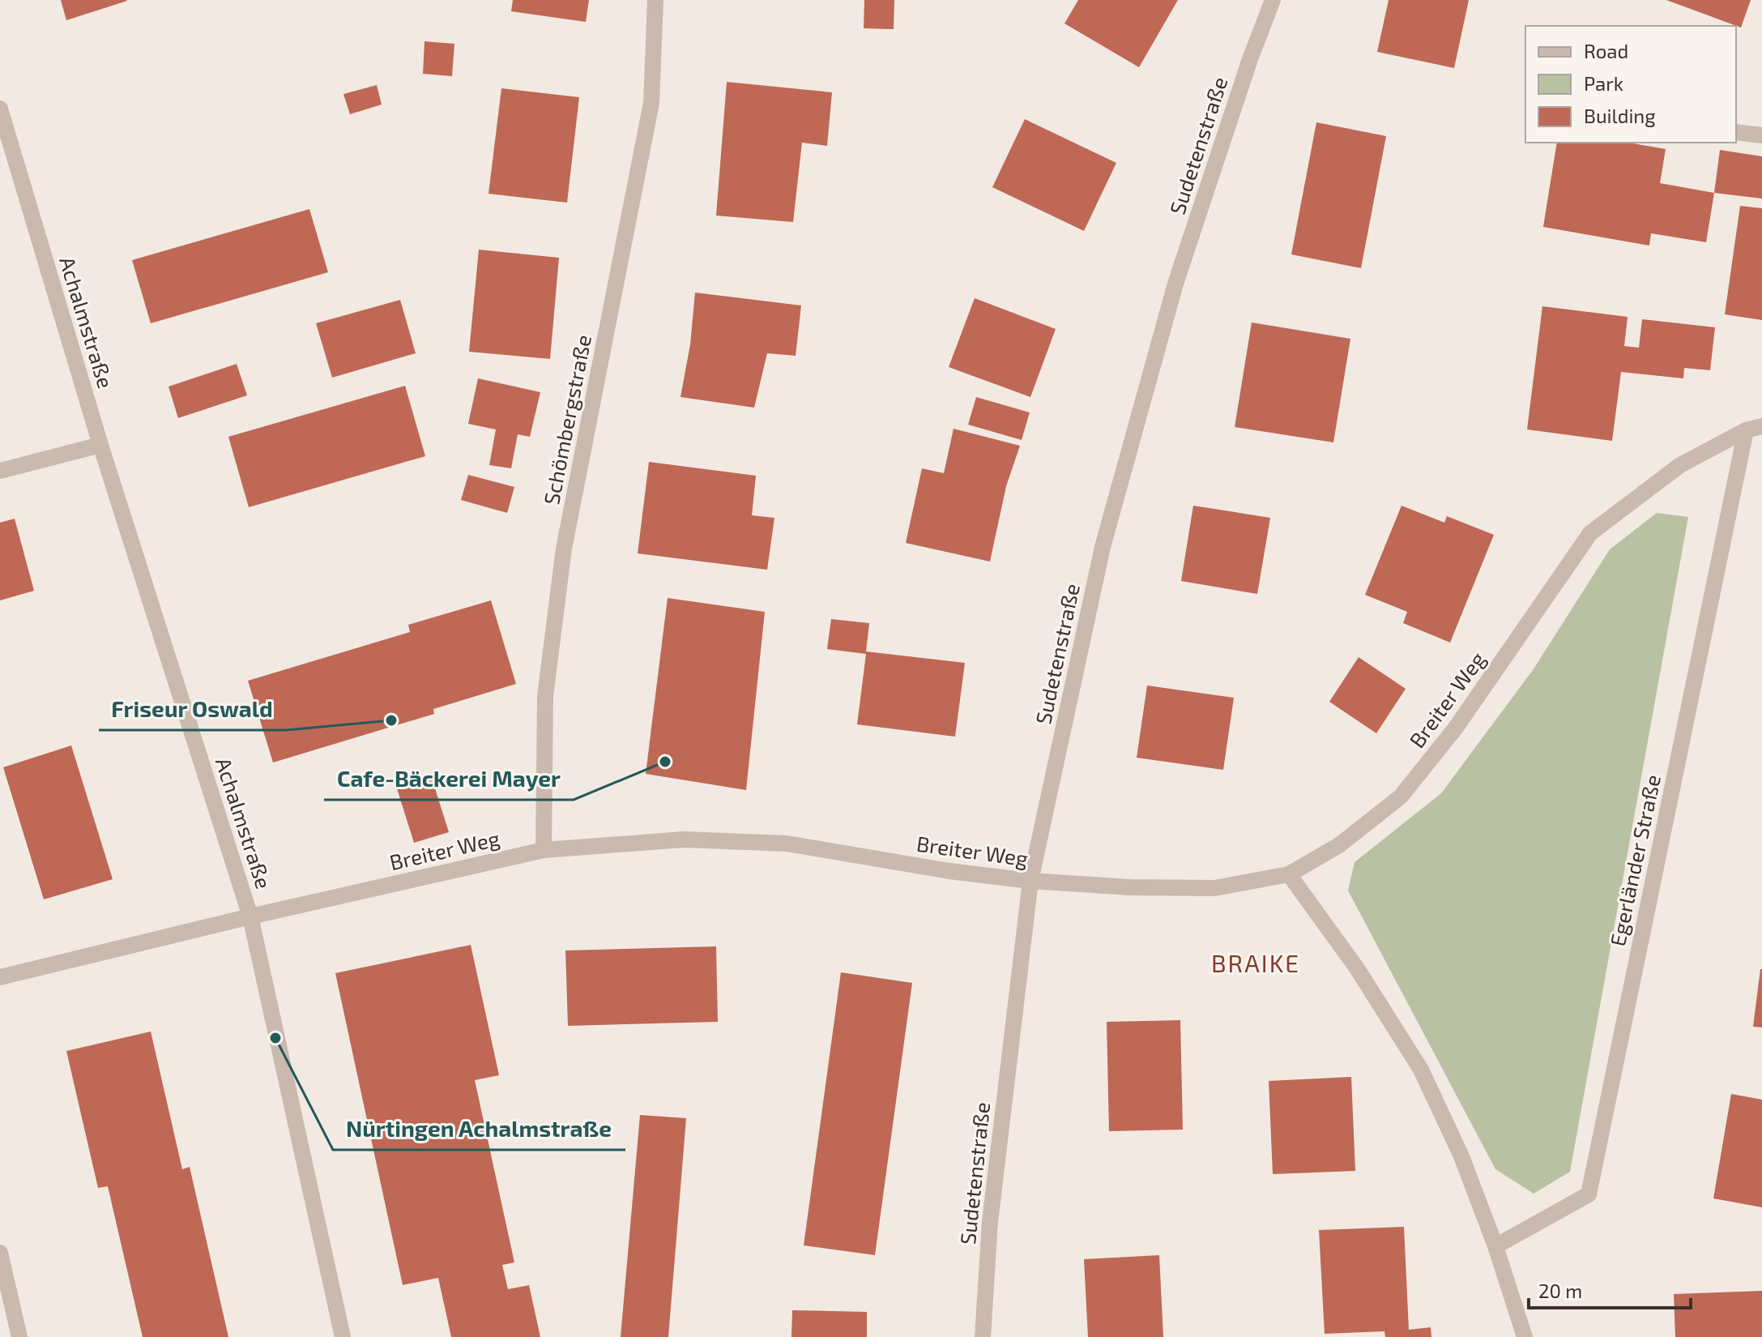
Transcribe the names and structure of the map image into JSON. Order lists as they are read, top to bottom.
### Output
{
  "streets": {
    "street": [
      "Sudetenstraße",
      "Achalmstraße",
      "Schömbergstraße",
      "Breiter Weg",
      "Egerländer Straße"
    ]
  },
  "crossings": [
    ["Sudetenstraße", "Breiter Weg"],
    ["Achalmstraße", "Breiter Weg"],
    ["Schömbergstraße", "Breiter Weg"],
    ["Breiter Weg", "Egerländer Straße"]
  ],
  "districts": ["BRAIKE"],
  "places": ["Friseur Oswald", "Cafe-Bäckerei Mayer", "Nürtingen Achalmstraße"],
  "legend": ["Road", "Park", "Building"],
  "scale_bar": "20 m"
}
